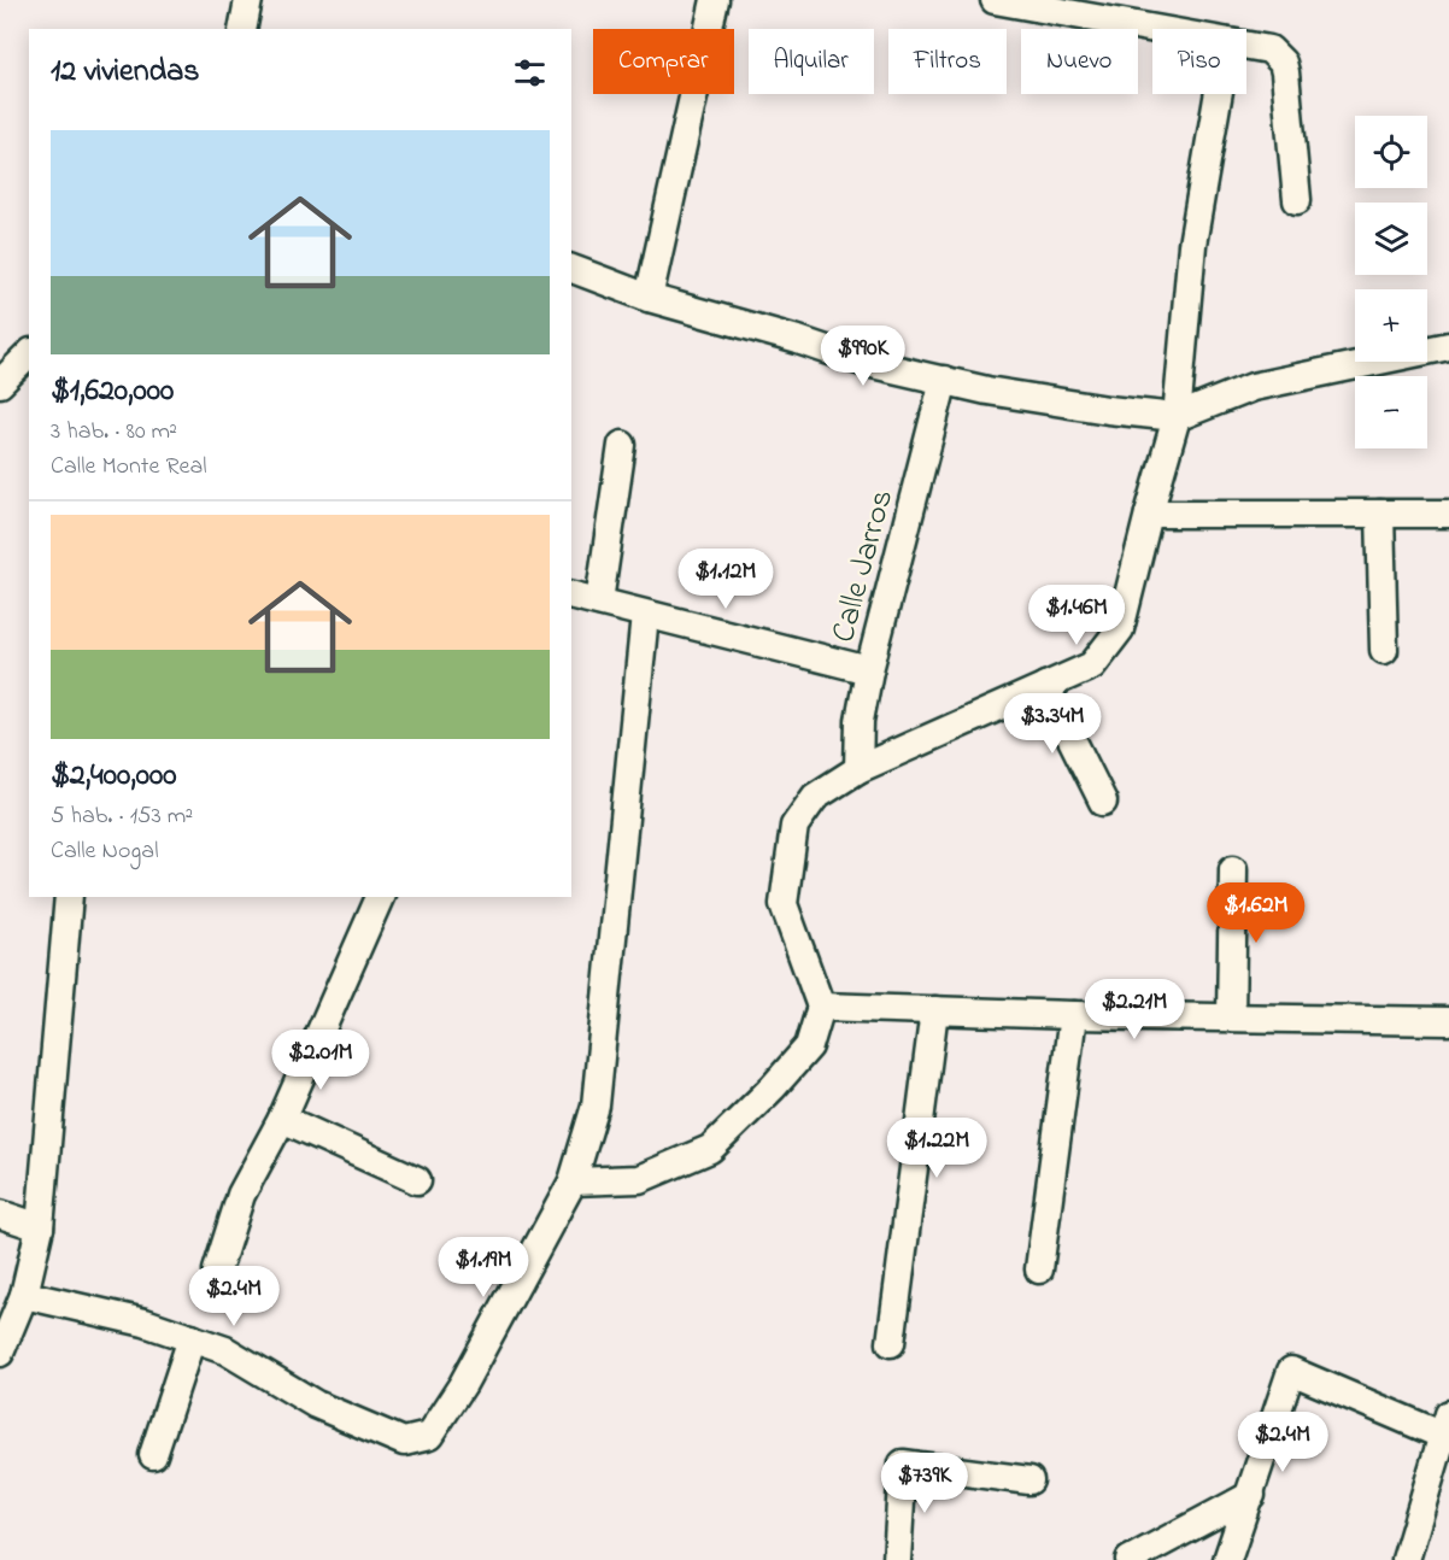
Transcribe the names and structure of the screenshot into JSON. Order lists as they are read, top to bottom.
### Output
{
  "streets": {
    "street": ["Calle Jarros"]
  },
  "page": {
    "chip": [
      "Comprar",
      "Alquilar",
      "Filtros",
      "Nuevo",
      "Piso"
    ],
    "heading": "12 viviendas",
    "map_buttons": ["+", "−"],
    "list": [
      {
        "name": "$1,620,000",
        "note": "3 hab. · 80 m² · Calle Monte Real"
      },
      {
        "name": "$2,400,000",
        "note": "5 hab. · 153 m² · Calle Nogal"
      }
    ],
    "price": [
      "$990K",
      "$1.12M",
      "$1.46M",
      "$3.34M",
      "$1.62M",
      "$2.21M",
      "$2.01M",
      "$1.22M",
      "$1.19M",
      "$2.4M",
      "$2.4M",
      "$739K"
    ]
  }
}
